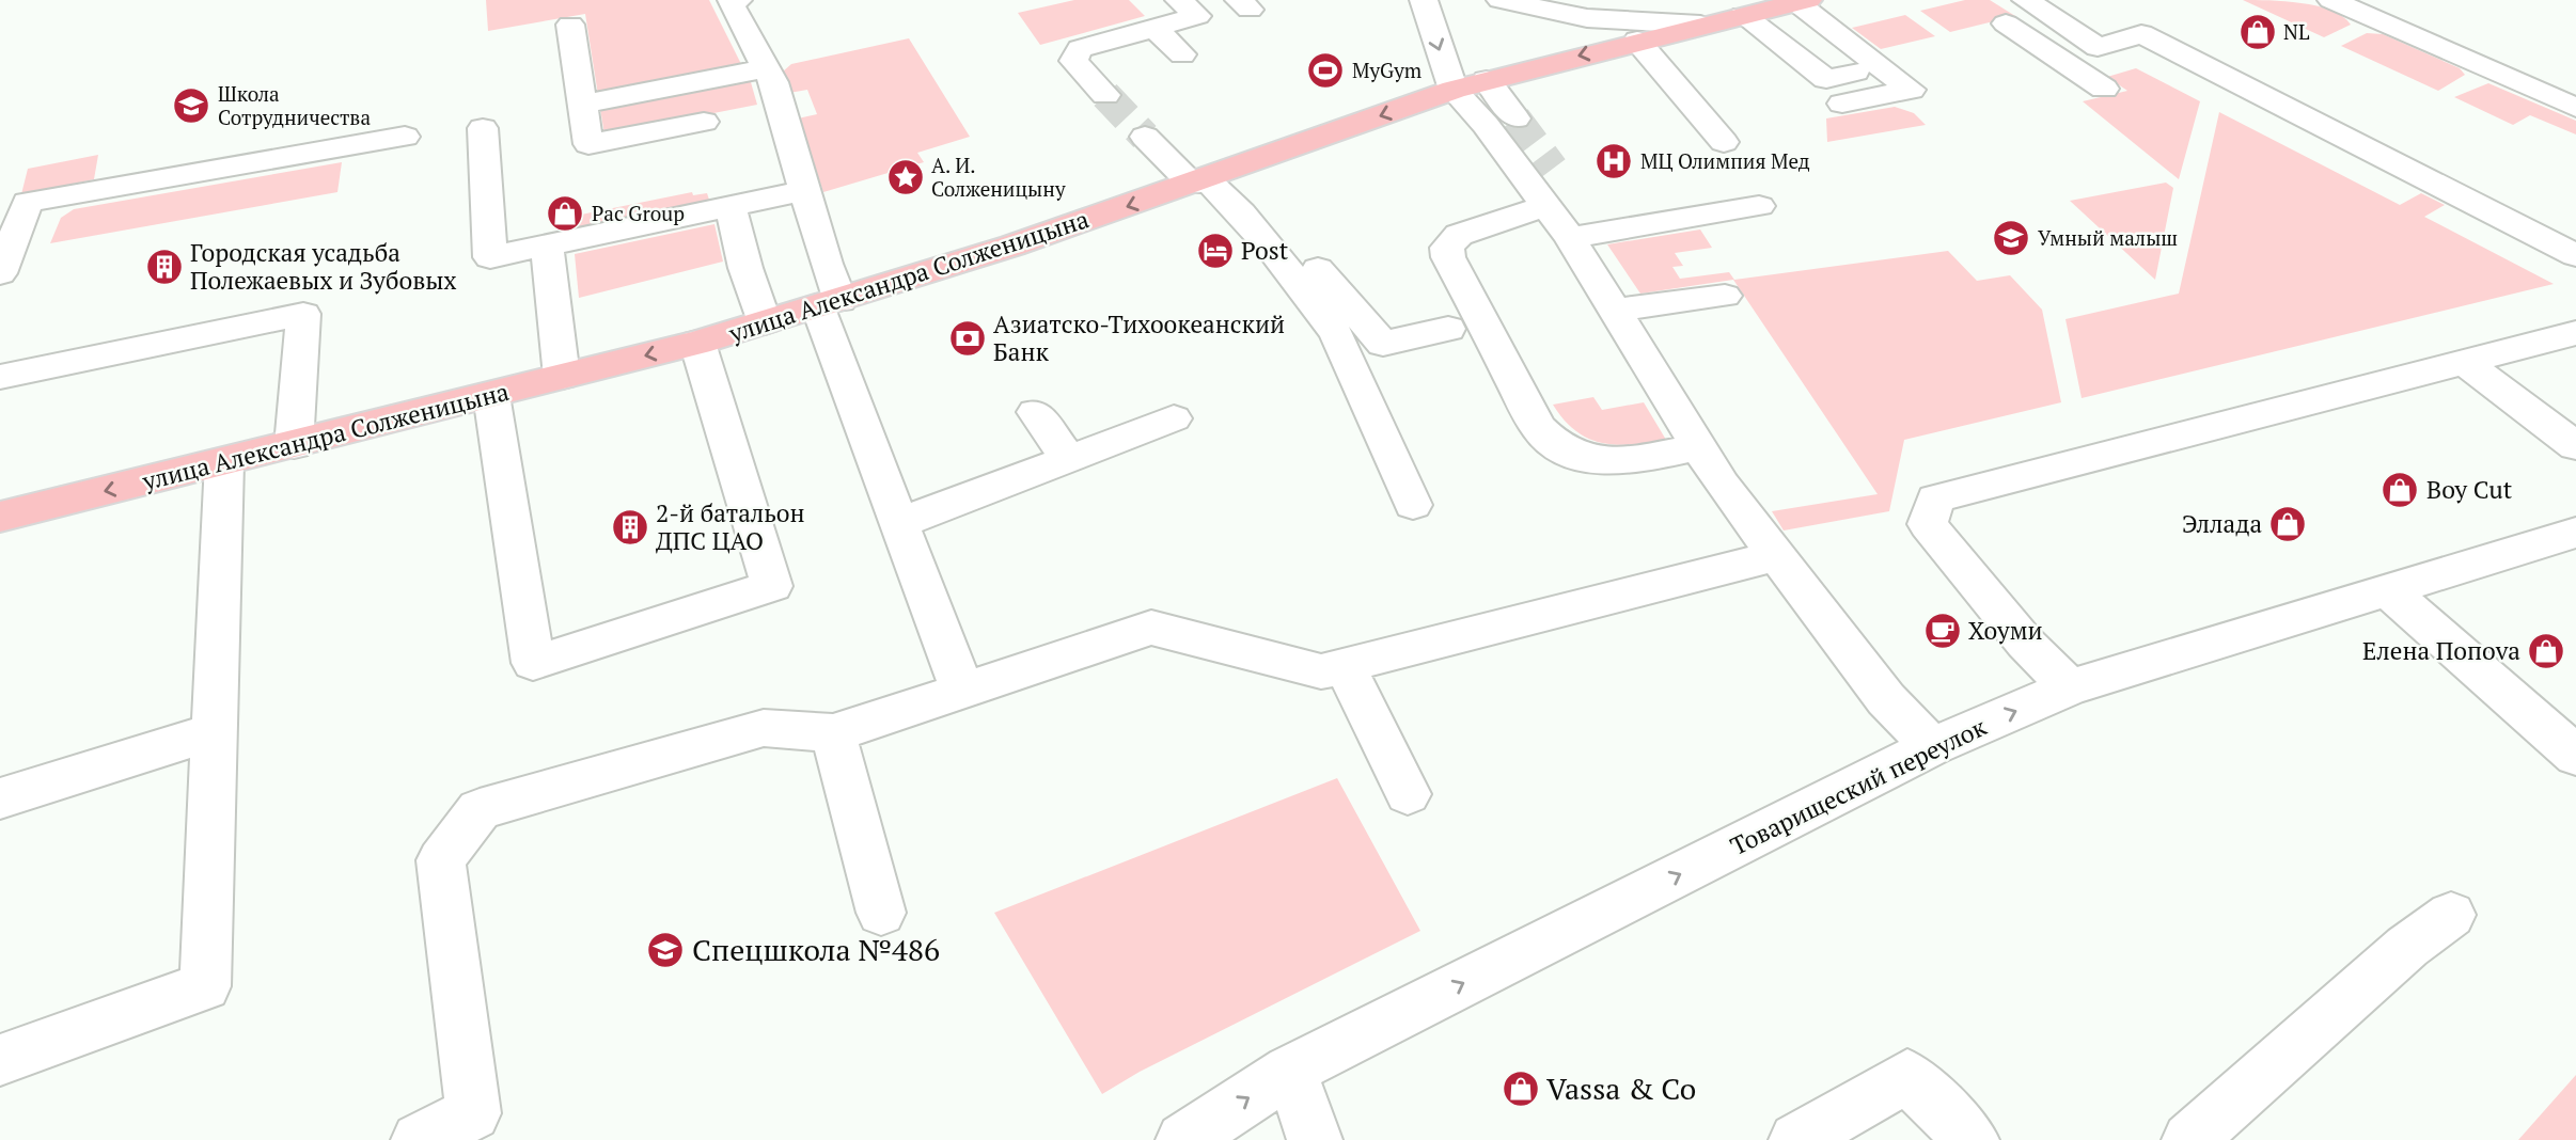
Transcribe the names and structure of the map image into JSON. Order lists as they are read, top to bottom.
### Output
{
  "streets": {
    "main road": ["улица Александра Солженицына"],
    "street": ["Товарищеский переулок"]
  },
  "one_way": ["улица Александра Солженицына"],
  "places": {
    "shop": [
      "NL",
      "Pac Group",
      "Boy Cut",
      "Эллада",
      "Елена Попоva",
      "Vassa & Co"
    ],
    "sports": ["MyGym"],
    "school or university": ["Школа Сотрудничества", "Умный малыш", "Спецшкола №486"],
    "hospital": ["МЦ Олимпия Мед"],
    "place": ["А. И. Солженицыну"],
    "hotel": ["Post"],
    "building": ["Городская усадьба Полежаевых и Зубовых", "2-й батальон ДПС ЦАО"],
    "bank": ["Азиатско-Тихоокеанский Банк"],
    "cafe": ["Хоуми"]
  }
}
